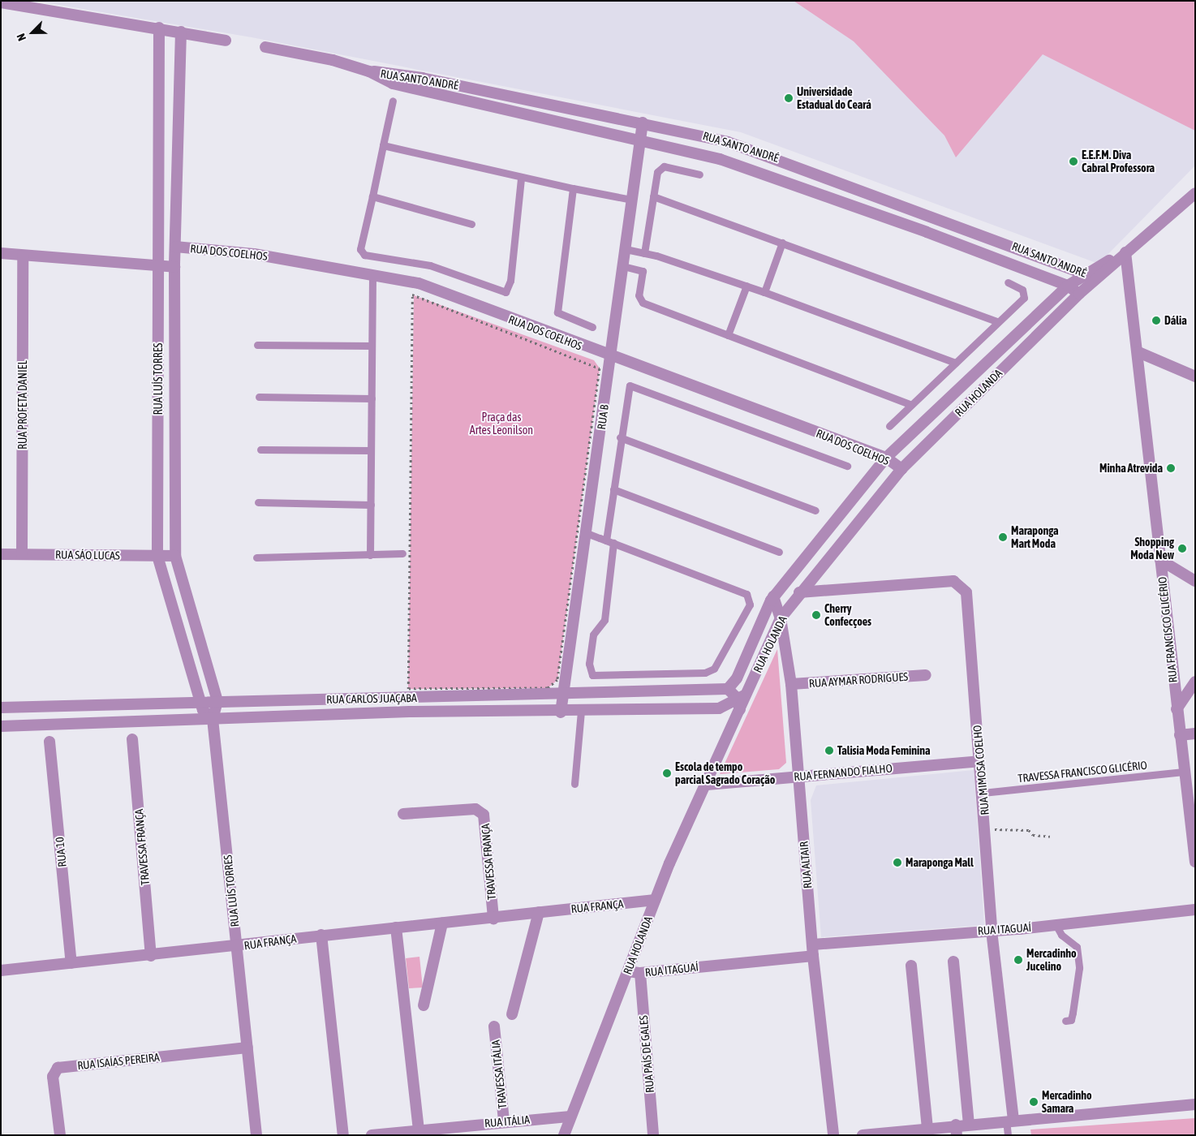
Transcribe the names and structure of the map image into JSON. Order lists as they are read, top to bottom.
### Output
{
  "streets": {
    "street": [
      "RUA SANTO ANDRÉ",
      "RUA DOS COELHOS",
      "RUA LUÍS TORRES",
      "RUA HOLANDA",
      "RUA PROFETA DANIEL",
      "RUA B",
      "RUA SÁO LUCAS",
      "RUA FRANCISCO GLICÉRIO",
      "RUA AYMAR RODRIGUES",
      "RUA CARLOS JUAÇABA",
      "RUA MIMOSA COELHO",
      "RUA FERNANDO FIALHO",
      "TRAVESSA FRANÇA",
      "RUA 10",
      "RUA ALTAIR",
      "RUA FRANÇA",
      "RUA ITAGUAÍ",
      "RUA PAÍS DE GALES",
      "RUA ISAÍAS PEREIRA",
      "TRAVESSA ITÁLIA",
      "RUA ITÁLIA"
    ],
    "lane": ["TRAVESSA FRANCISCO GLICÉRIO"]
  },
  "crossings": [
    ["RUA SANTO ANDRÉ", "RUA HOLANDA"],
    ["RUA SANTO ANDRÉ", "RUA B"],
    ["RUA DOS COELHOS", "RUA LUÍS TORRES"],
    ["RUA DOS COELHOS", "RUA HOLANDA"],
    ["RUA DOS COELHOS", "RUA B"],
    ["RUA LUÍS TORRES", "RUA SÁO LUCAS"],
    ["RUA LUÍS TORRES", "RUA CARLOS JUAÇABA"],
    ["RUA LUÍS TORRES", "RUA FRANÇA"],
    ["RUA LUÍS TORRES", "RUA ISAÍAS PEREIRA"],
    ["RUA HOLANDA", "RUA FRANCISCO GLICÉRIO"],
    ["RUA HOLANDA", "RUA CARLOS JUAÇABA"],
    ["RUA HOLANDA", "RUA MIMOSA COELHO"],
    ["RUA HOLANDA", "RUA FERNANDO FIALHO"],
    ["RUA HOLANDA", "RUA ALTAIR"],
    ["RUA HOLANDA", "RUA FRANÇA"],
    ["RUA HOLANDA", "RUA ITAGUAÍ"],
    ["RUA HOLANDA", "RUA ITÁLIA"],
    ["RUA PROFETA DANIEL", "RUA SÁO LUCAS"],
    ["RUA B", "RUA CARLOS JUAÇABA"],
    ["RUA FRANCISCO GLICÉRIO", "TRAVESSA FRANCISCO GLICÉRIO"],
    ["RUA AYMAR RODRIGUES", "RUA ALTAIR"],
    ["RUA MIMOSA COELHO", "TRAVESSA FRANCISCO GLICÉRIO"],
    ["RUA MIMOSA COELHO", "RUA FERNANDO FIALHO"],
    ["RUA MIMOSA COELHO", "RUA ITAGUAÍ"],
    ["RUA FERNANDO FIALHO", "RUA ALTAIR"],
    ["TRAVESSA FRANÇA", "RUA FRANÇA"],
    ["RUA 10", "RUA FRANÇA"],
    ["RUA ALTAIR", "RUA ITAGUAÍ"],
    ["RUA ITAGUAÍ", "RUA PAÍS DE GALES"],
    ["TRAVESSA ITÁLIA", "RUA ITÁLIA"]
  ],
  "parks": ["Praça das Artes Leonilson"],
  "places": [
    "Universidade Estadual do Ceará",
    "E.E.F.M. Diva Cabral Professora",
    "Dália",
    "Minha Atrevida",
    "Maraponga Mart Moda",
    "Shopping Moda New",
    "Cherry Confecçoes",
    "Talisia Moda Feminina",
    "Escola de tempo parcial Sagrado Coração",
    "Maraponga Mall",
    "Mercadinho Jucelino",
    "Mercadinho Samara"
  ],
  "north": "bottom left"
}
